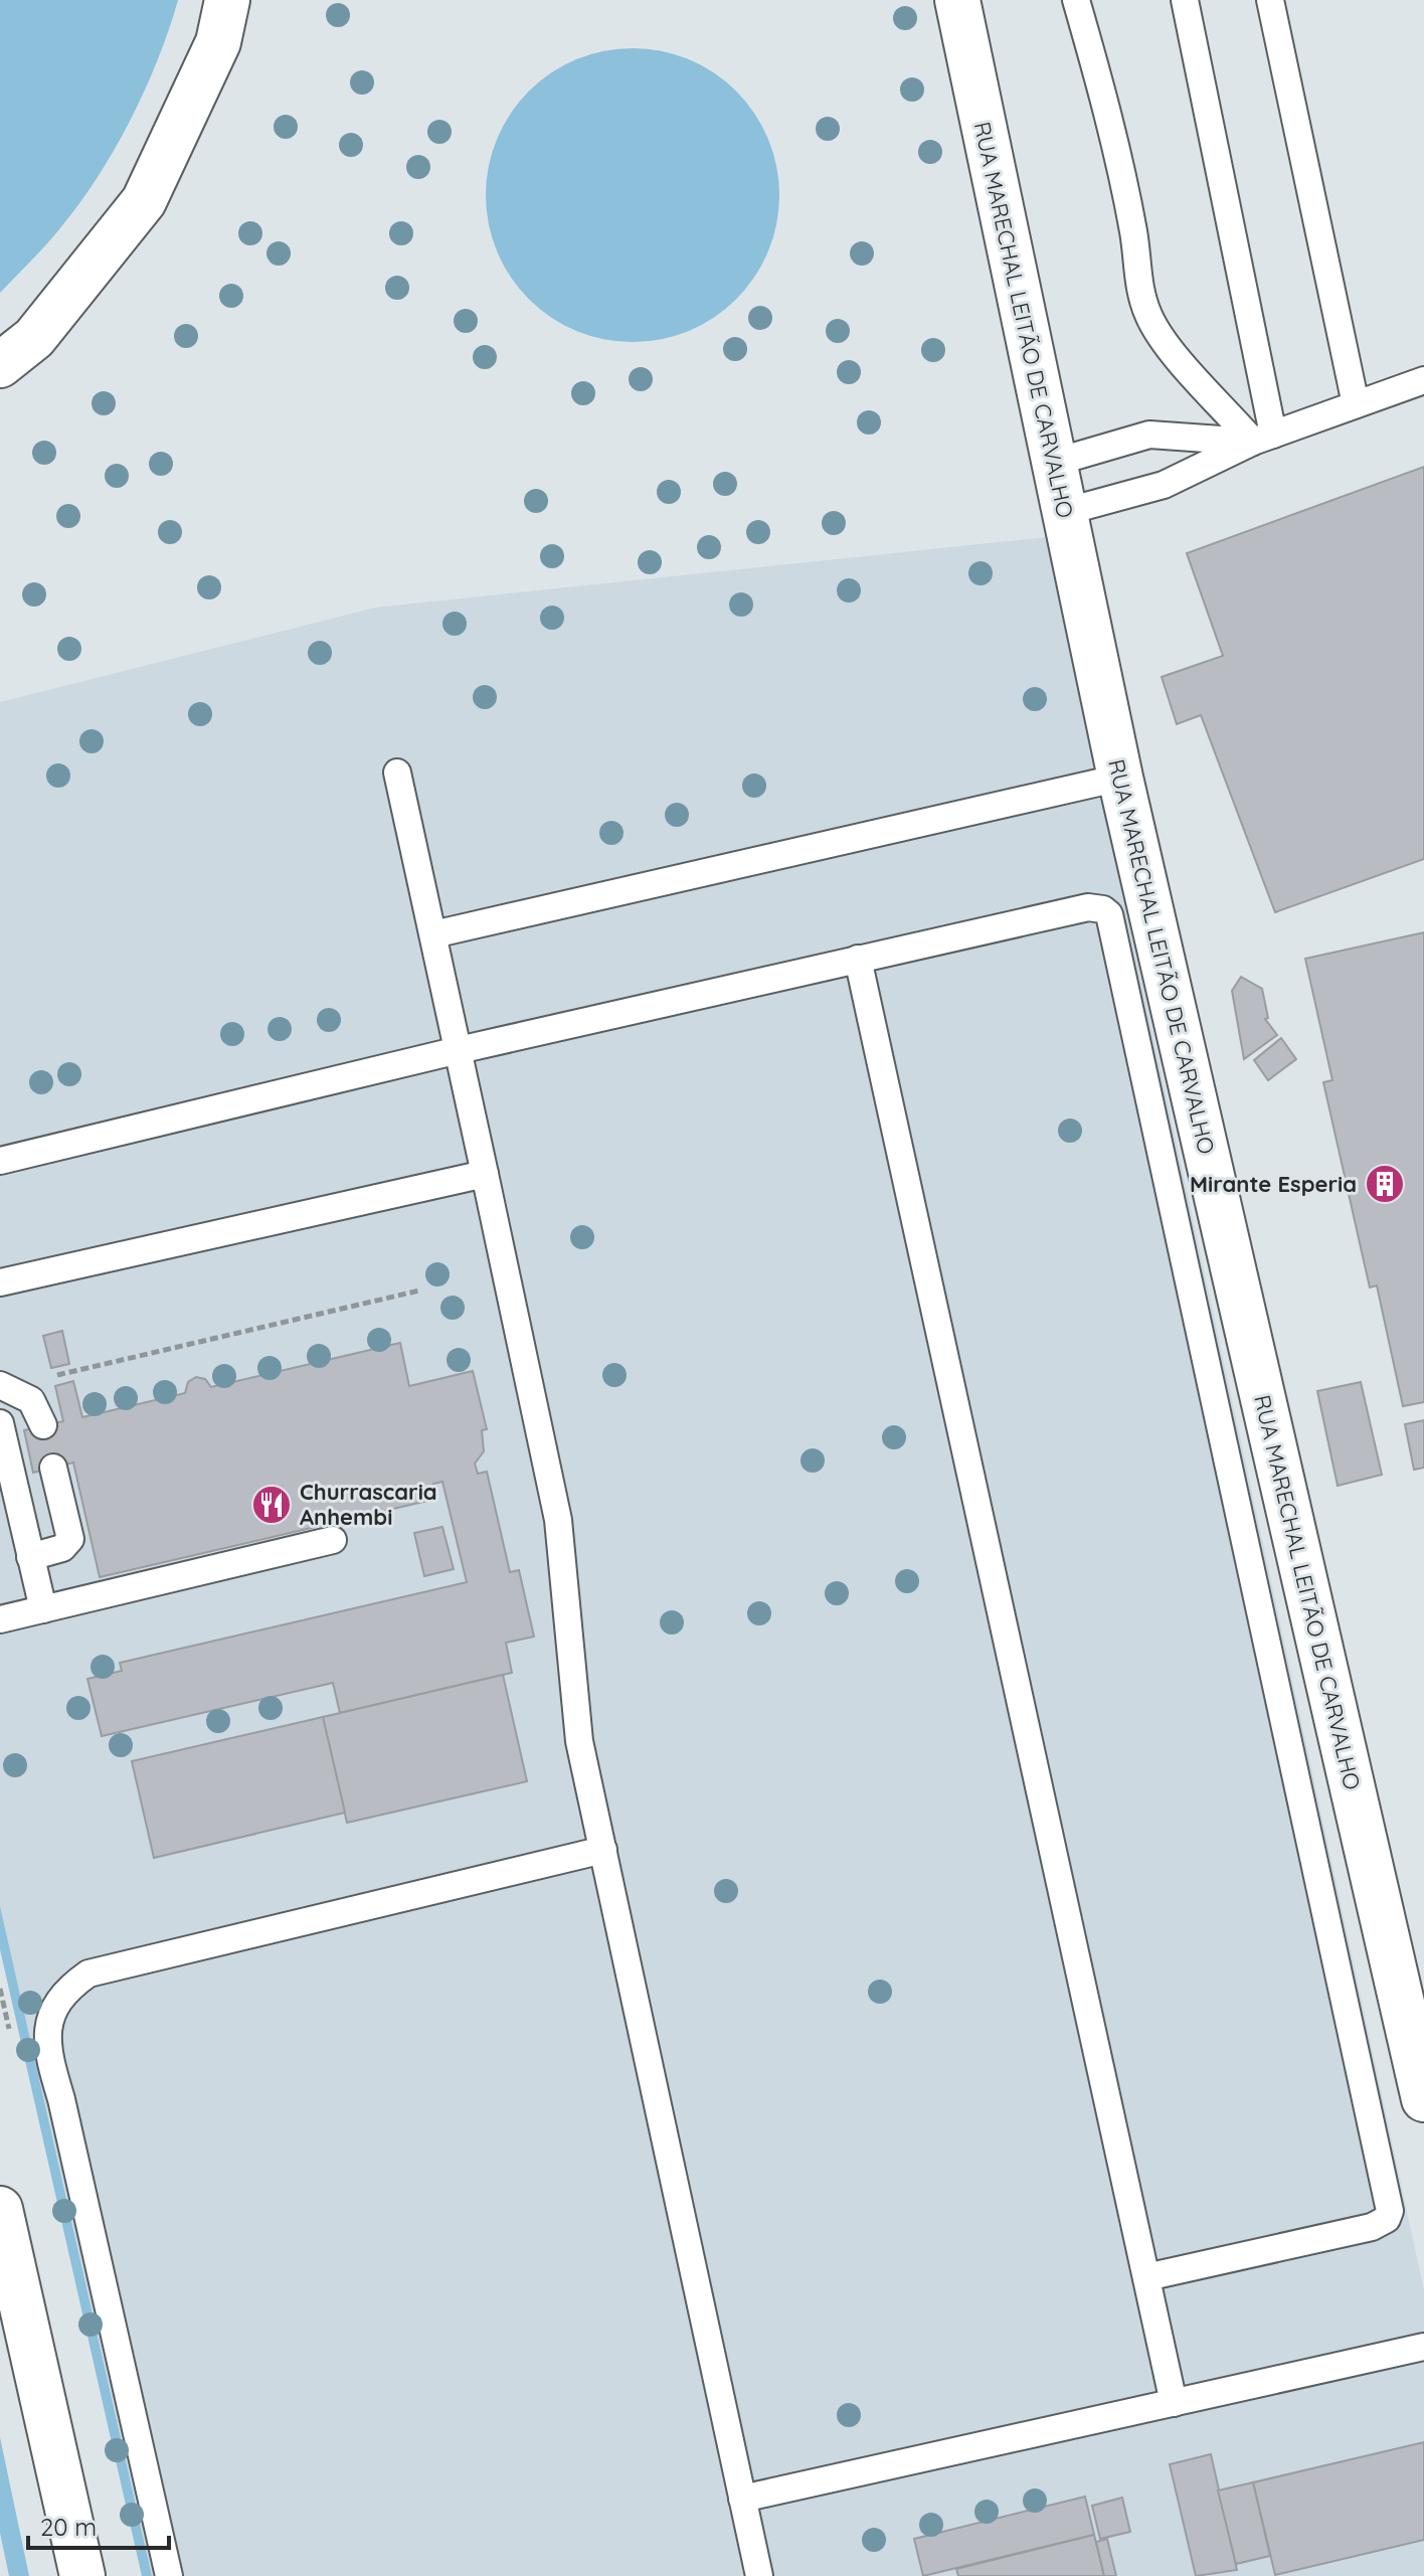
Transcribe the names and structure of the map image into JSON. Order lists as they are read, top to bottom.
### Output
{
  "streets": {
    "main road": ["RUA MARECHAL LEITÃO DE CARVALHO"]
  },
  "places": {
    "building": ["Mirante Esperia"],
    "restaurant": ["Churrascaria Anhembi"]
  },
  "scale_bar": "20 m"
}
